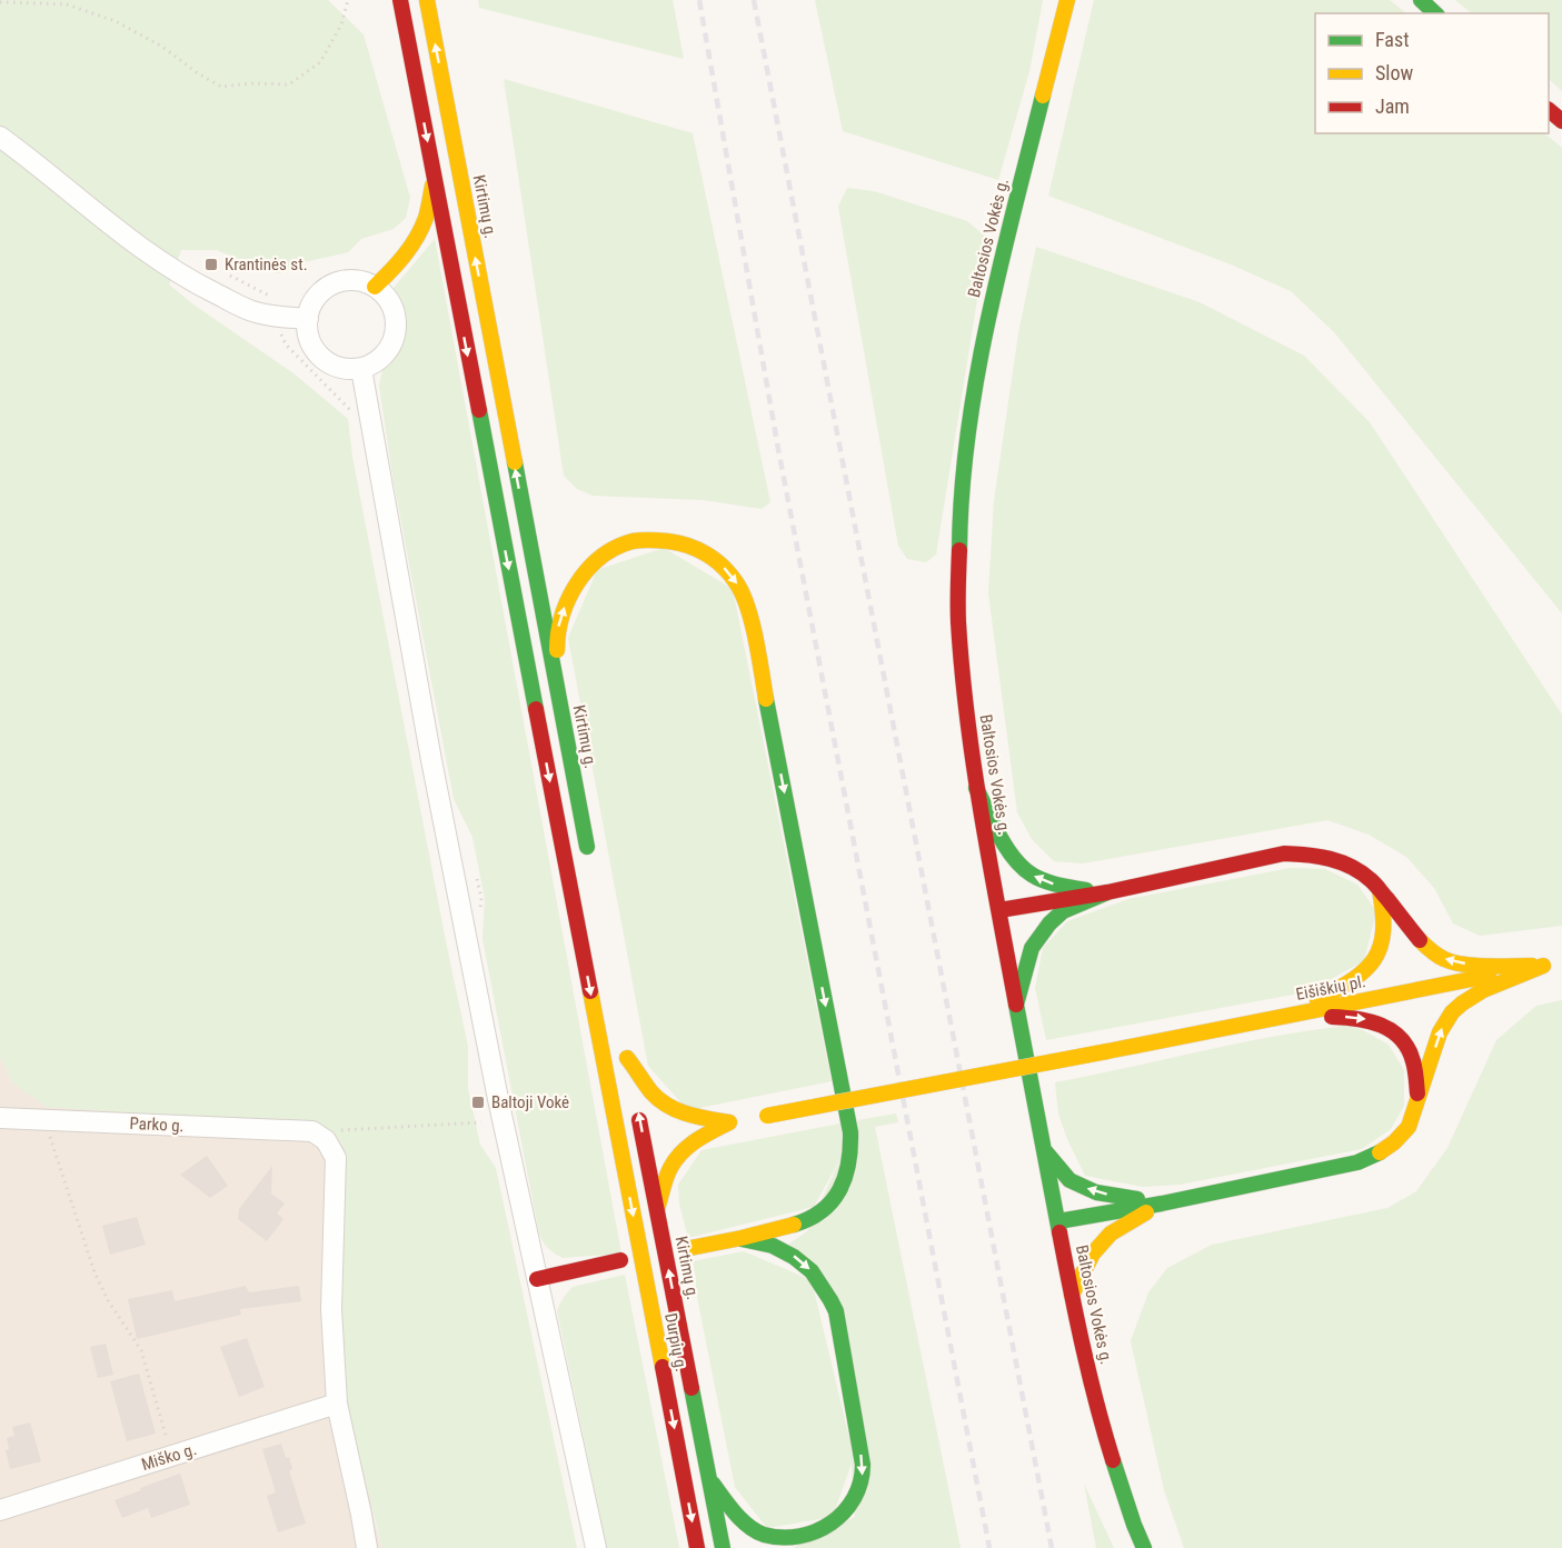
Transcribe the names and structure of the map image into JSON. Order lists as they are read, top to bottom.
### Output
{
  "streets": {
    "main road": [
      "Kirtimų g.",
      "Baltosios Vokės g.",
      "Eišiškių pl.",
      "Durpių g."
    ],
    "street": ["Parko g.", "Miško g."]
  },
  "crossings": [
    ["Kirtimų g.", "Eišiškių pl."]
  ],
  "one_way": ["Kirtimų g.", "Durpių g."],
  "places": {
    "transit": ["Krantinės st.", "Baltoji Vokė"]
  },
  "legend": ["Fast", "Slow", "Jam"]
}
